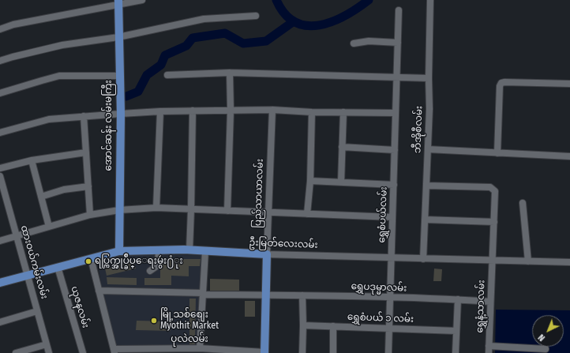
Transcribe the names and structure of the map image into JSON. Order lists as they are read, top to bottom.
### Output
{
  "streets": {
    "main road": ["အောင်ဆန်း လမ်းမကြီး", "ပြည်သာယာလမ်း", "ဦးမြတ်လေးလမ်း"],
    "street": [
      "ဘီအိုစီလမ်း",
      "ရွှေစံပယ်လမ်း",
      "ထားဝယ်ကမ်းလမ်း",
      "ရွှေပဒုမ္မာလမ်း",
      "ရွှေနံ့သာလမ်း",
      "ယုဇနလမ်း",
      "ရွှေစံပယ် ၁ လမ်း",
      "ပုလဲလမ်း"
    ]
  },
  "crossings": [
    ["အောင်ဆန်း လမ်းမကြီး", "ဦးမြတ်လေးလမ်း"],
    ["ဘီအိုစီလမ်း", "ဦးမြတ်လေးလမ်း"],
    ["ဘီအိုစီလမ်း", "ရွှေနံ့သာလမ်း"],
    ["ပြည်သာယာလမ်း", "ဦးမြတ်လေးလမ်း"],
    ["ပြည်သာယာလမ်း", "ရွှေပဒုမ္မာလမ်း"],
    ["ပြည်သာယာလမ်း", "ပုလဲလမ်း"],
    ["ရွှေစံပယ်လမ်း", "ဦးမြတ်လေးလမ်း"],
    ["ရွှေစံပယ်လမ်း", "ရွှေပဒုမ္မာလမ်း"],
    ["ရွှေစံပယ်လမ်း", "ရွှေစံပယ် ၁ လမ်း"],
    ["ဦးမြတ်လေးလမ်း", "ထားဝယ်ကမ်းလမ်း"],
    ["ဦးမြတ်လေးလမ်း", "ရွှေနံ့သာလမ်း"],
    ["ဦးမြတ်လေးလမ်း", "ယုဇနလမ်း"],
    ["ရွှေပဒုမ္မာလမ်း", "ရွှေနံ့သာလမ်း"]
  ],
  "places": ["ရပ္ကြက္အုပ္ခ်ဳပ္ေရးမွဴး႐ံုး", "မြို့သစ်စျေး Myothit Market"],
  "north": "bottom left"
}
